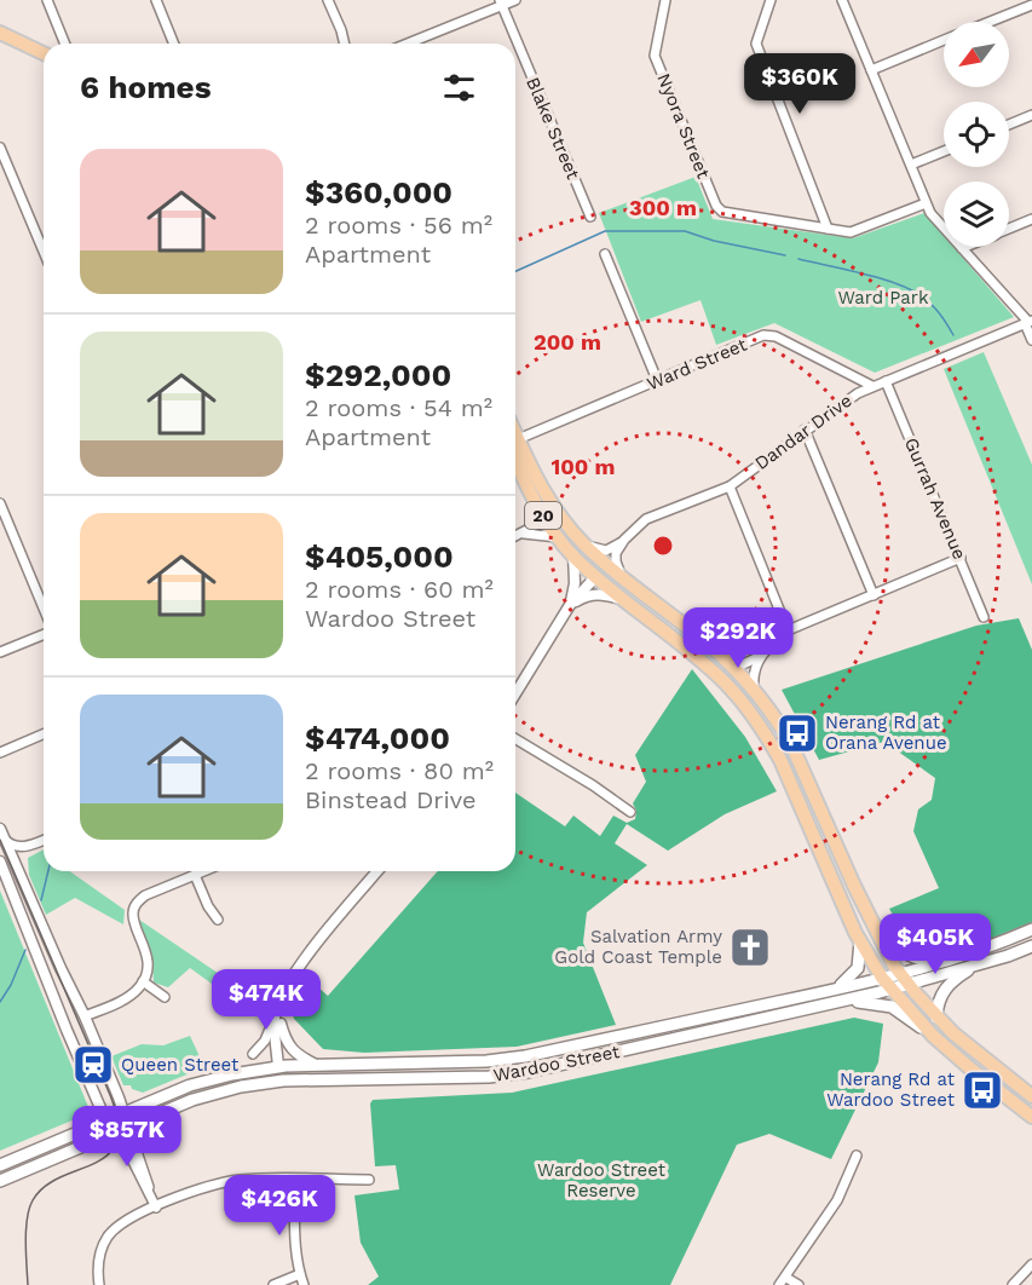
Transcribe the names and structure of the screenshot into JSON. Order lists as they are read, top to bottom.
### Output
{
  "streets": {
    "main road": ["20", "Wardoo Street"],
    "street": [
      "Nyora Street",
      "Blake Street",
      "Ward Street",
      "Dandar Drive",
      "Gurrah Avenue"
    ]
  },
  "crossings": [
    ["Ward Street", "Dandar Drive"],
    ["Dandar Drive", "Gurrah Avenue"],
    ["Dandar Drive", "20"],
    ["20", "Wardoo Street"]
  ],
  "parks": ["Ward Park", "Wardoo Street Reserve"],
  "places": {
    "bus stop": ["Nerang Rd at Orana Avenue", "Nerang Rd at Wardoo Street"],
    "church": ["Salvation Army Gold Coast Temple"],
    "station": ["Queen Street"]
  },
  "north": "bottom left",
  "page": {
    "heading": "6 homes",
    "price": [
      "$360K",
      "$292K",
      "$405K",
      "$474K",
      "$857K",
      "$426K"
    ],
    "list": [
      {
        "name": "$360,000",
        "note": "2 rooms · 56 m² · Apartment"
      },
      {
        "name": "$292,000",
        "note": "2 rooms · 54 m² · Apartment"
      },
      {
        "name": "$405,000",
        "note": "2 rooms · 60 m² · Wardoo Street"
      },
      {
        "name": "$474,000",
        "note": "2 rooms · 80 m² · Binstead Drive"
      }
    ]
  },
  "rings": ["300 m", "200 m", "100 m"]
}
